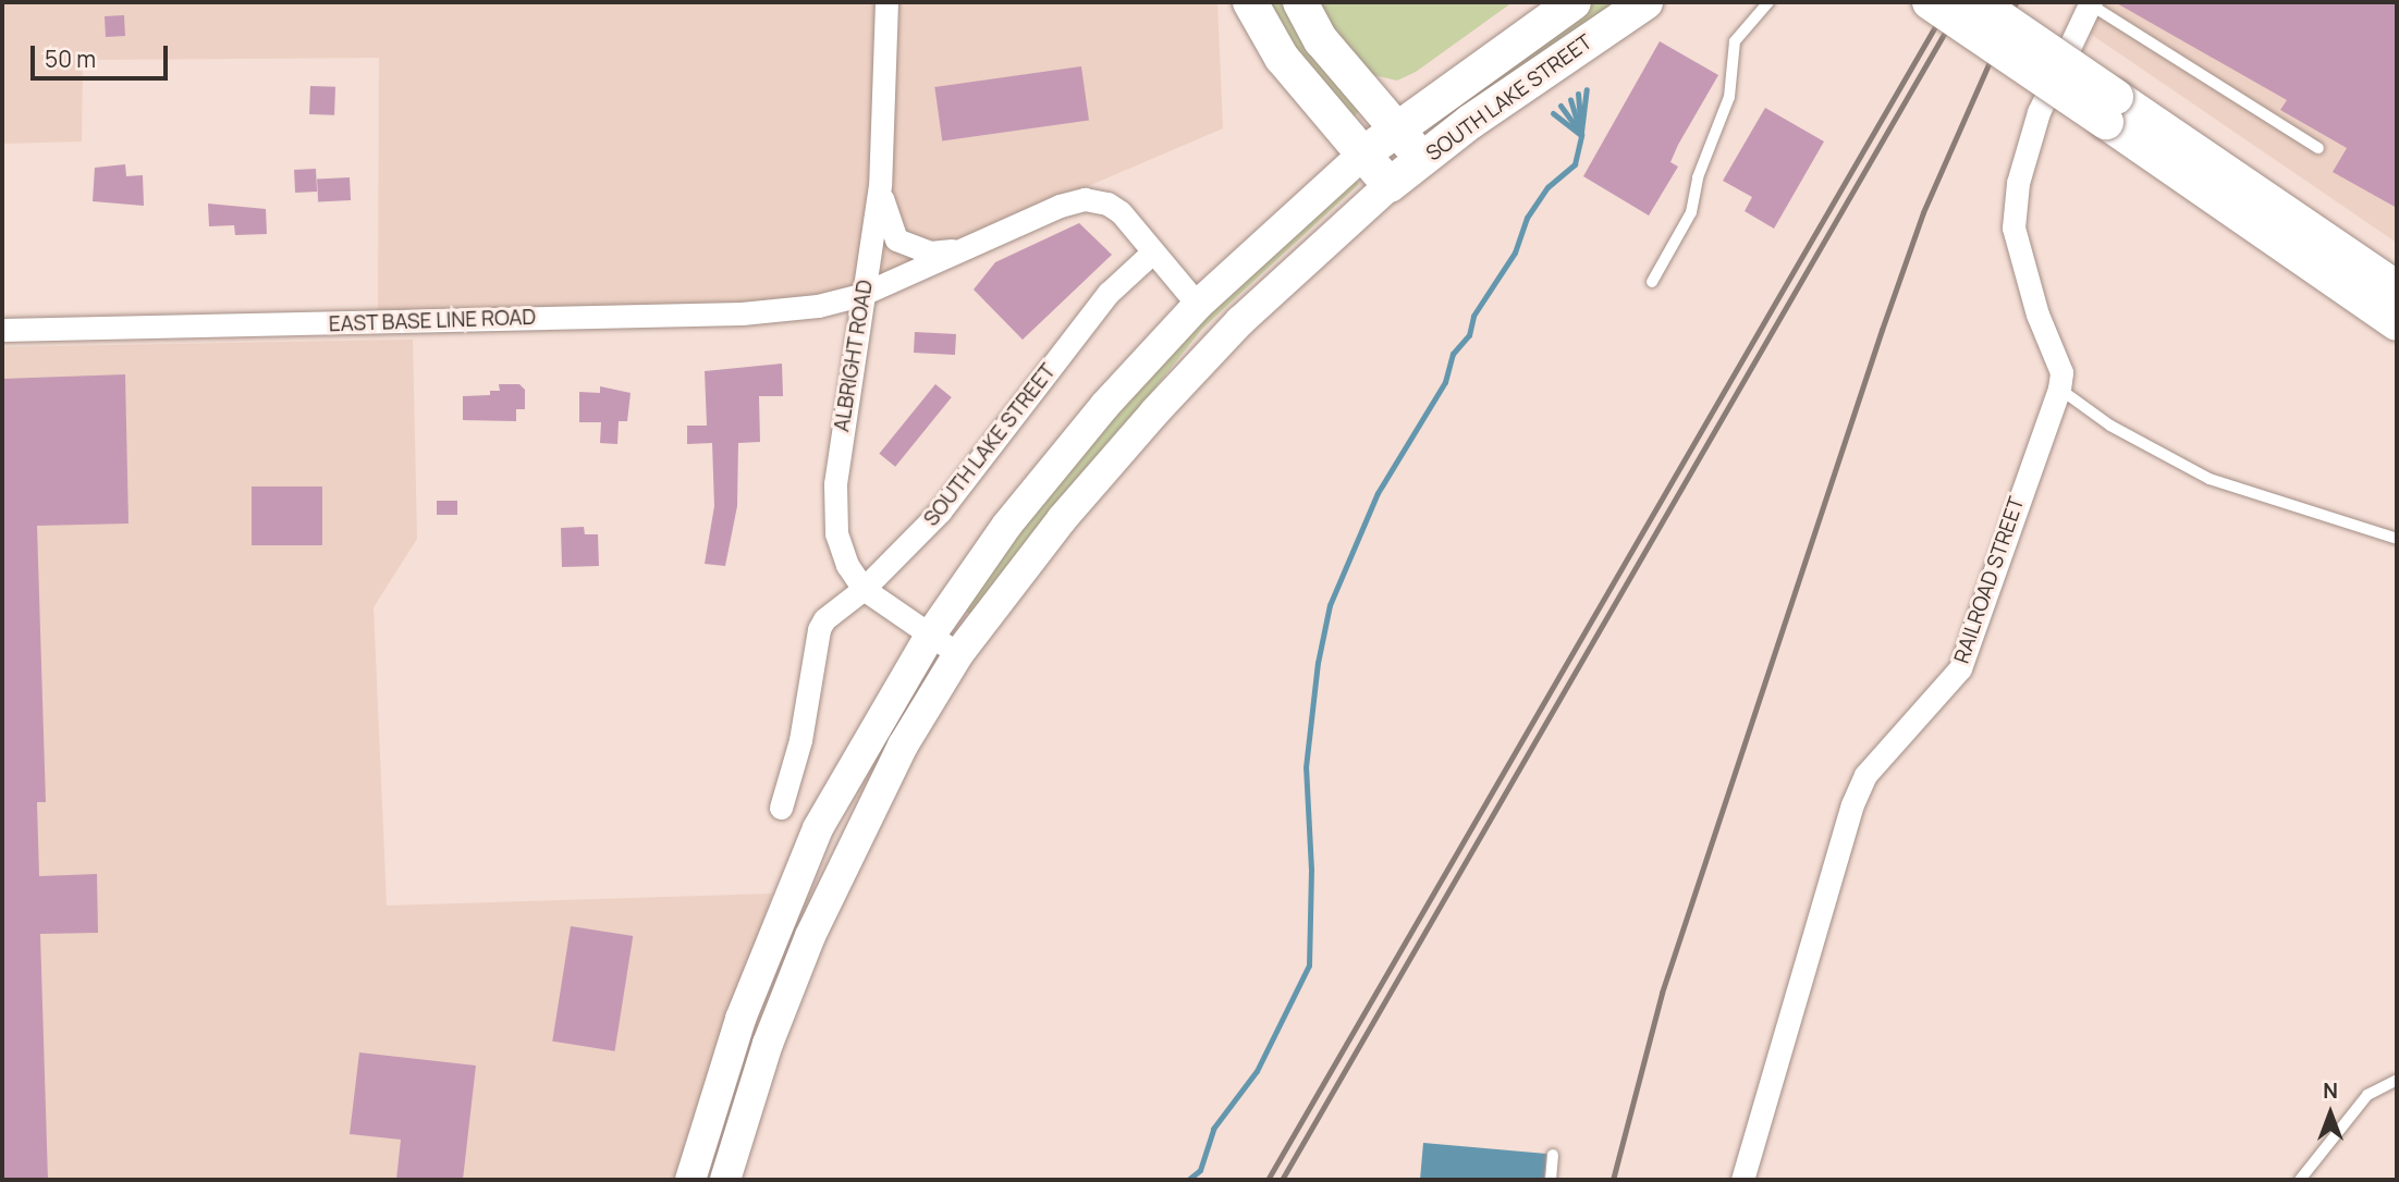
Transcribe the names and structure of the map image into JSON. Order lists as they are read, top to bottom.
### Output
{
  "streets": {
    "main road": ["SOUTH LAKE STREET"],
    "street": ["EAST BASE LINE ROAD", "ALBRIGHT ROAD", "RAILROAD STREET"]
  },
  "crossings": [
    ["SOUTH LAKE STREET", "EAST BASE LINE ROAD"],
    ["SOUTH LAKE STREET", "ALBRIGHT ROAD"],
    ["EAST BASE LINE ROAD", "ALBRIGHT ROAD"]
  ],
  "scale_bar": "50 m",
  "north": "top"
}
